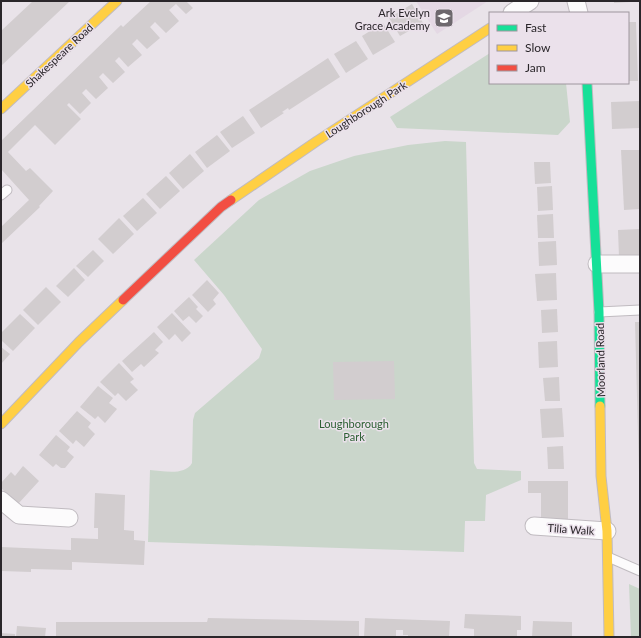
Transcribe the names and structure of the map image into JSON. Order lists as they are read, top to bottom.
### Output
{
  "streets": {
    "street": [
      "Shakespeare Road",
      "Loughborough Park",
      "Moorland Road",
      "Tilia Walk"
    ]
  },
  "crossings": [
    ["Moorland Road", "Tilia Walk"]
  ],
  "parks": ["Loughborough Park"],
  "places": {
    "school or university": ["Ark Evelyn Grace Academy"]
  },
  "legend": ["Fast", "Slow", "Jam"]
}
